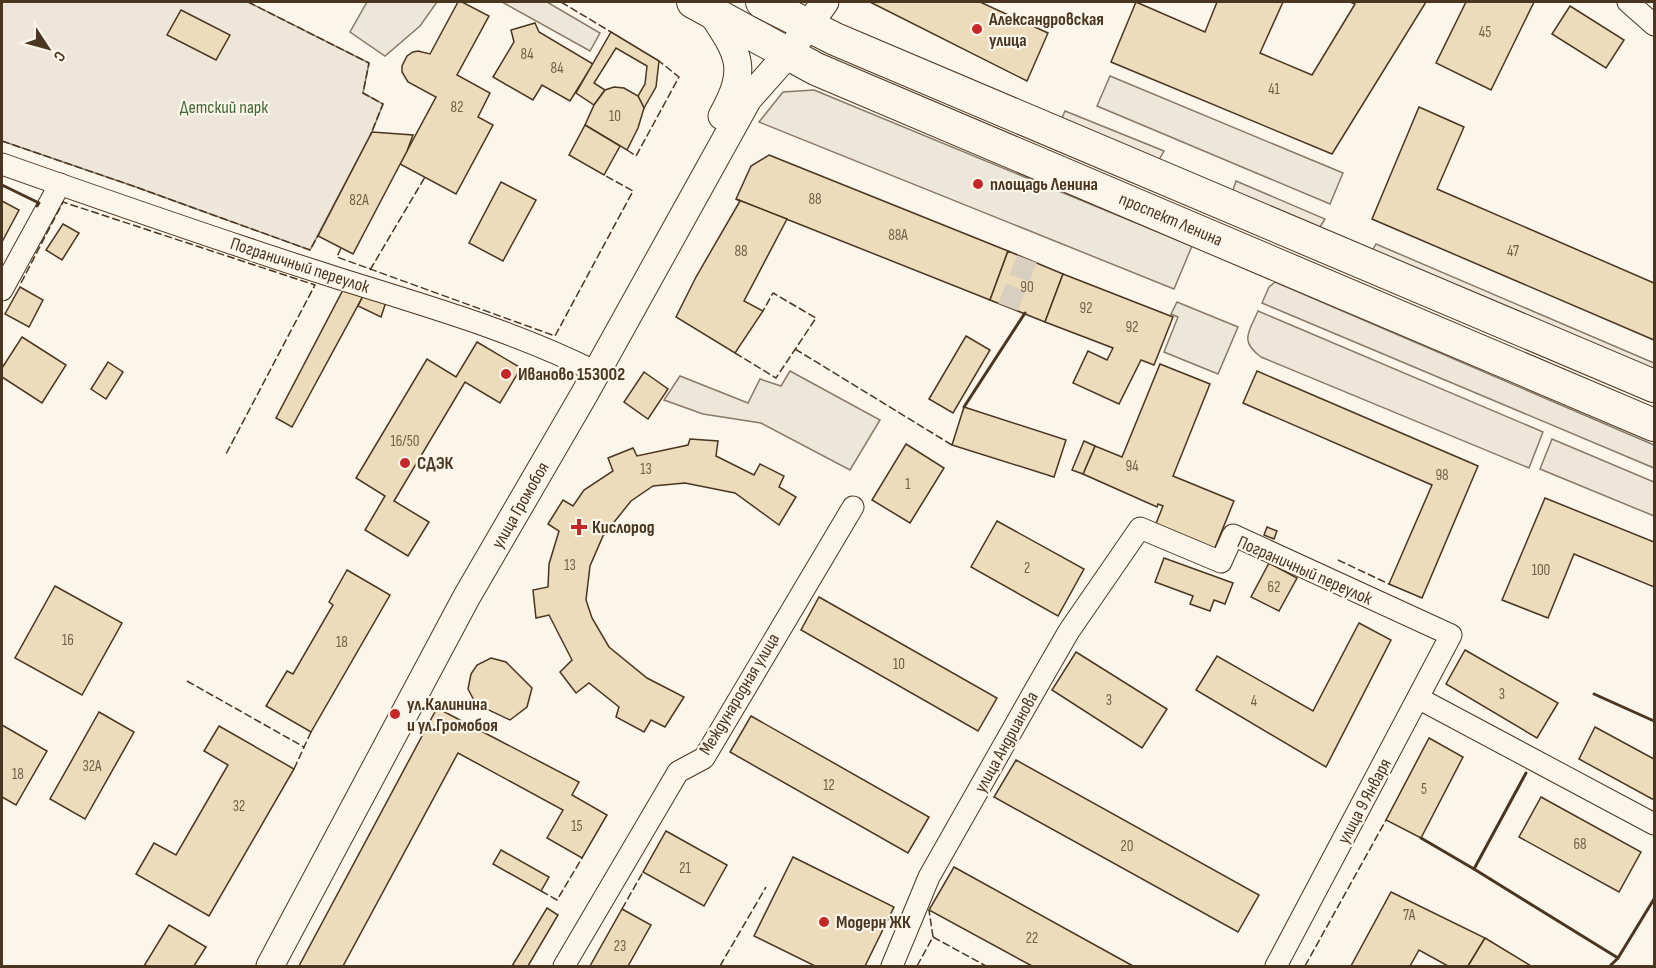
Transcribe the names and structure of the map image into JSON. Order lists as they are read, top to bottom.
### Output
{
  "streets": {
    "highway": ["проспект Ленина"],
    "main road": ["улица Громобоя"],
    "street": [
      "Пограничный переулок",
      "Международная улица",
      "улица Андрианова",
      "улица 9 Января"
    ]
  },
  "crossings": [
    ["проспект Ленина", "улица Громобоя"],
    ["Пограничный переулок", "улица Громобоя"],
    ["Пограничный переулок", "улица Андрианова"],
    ["Пограничный переулок", "улица 9 Января"]
  ],
  "parks": ["Детский парк"],
  "places": {
    "other": [
      "Александровская улица",
      "площадь Ленина",
      "Иваново 153002",
      "СДЭК",
      "ул.Калинина и ул.Громобоя",
      "Модерн ЖК"
    ],
    "health": ["Кислород"]
  },
  "house_numbers": [
    "45",
    "84",
    "84",
    "41",
    "82",
    "10",
    "88",
    "82А",
    "88А",
    "88",
    "47",
    "90",
    "92",
    "92",
    "16/50",
    "94",
    "13",
    "98",
    "1",
    "13",
    "2",
    "100",
    "62",
    "16",
    "18",
    "10",
    "3",
    "3",
    "4",
    "32А",
    "18",
    "12",
    "5",
    "32",
    "15",
    "68",
    "20",
    "21",
    "7А",
    "22",
    "23"
  ],
  "north": "bottom right"
}
